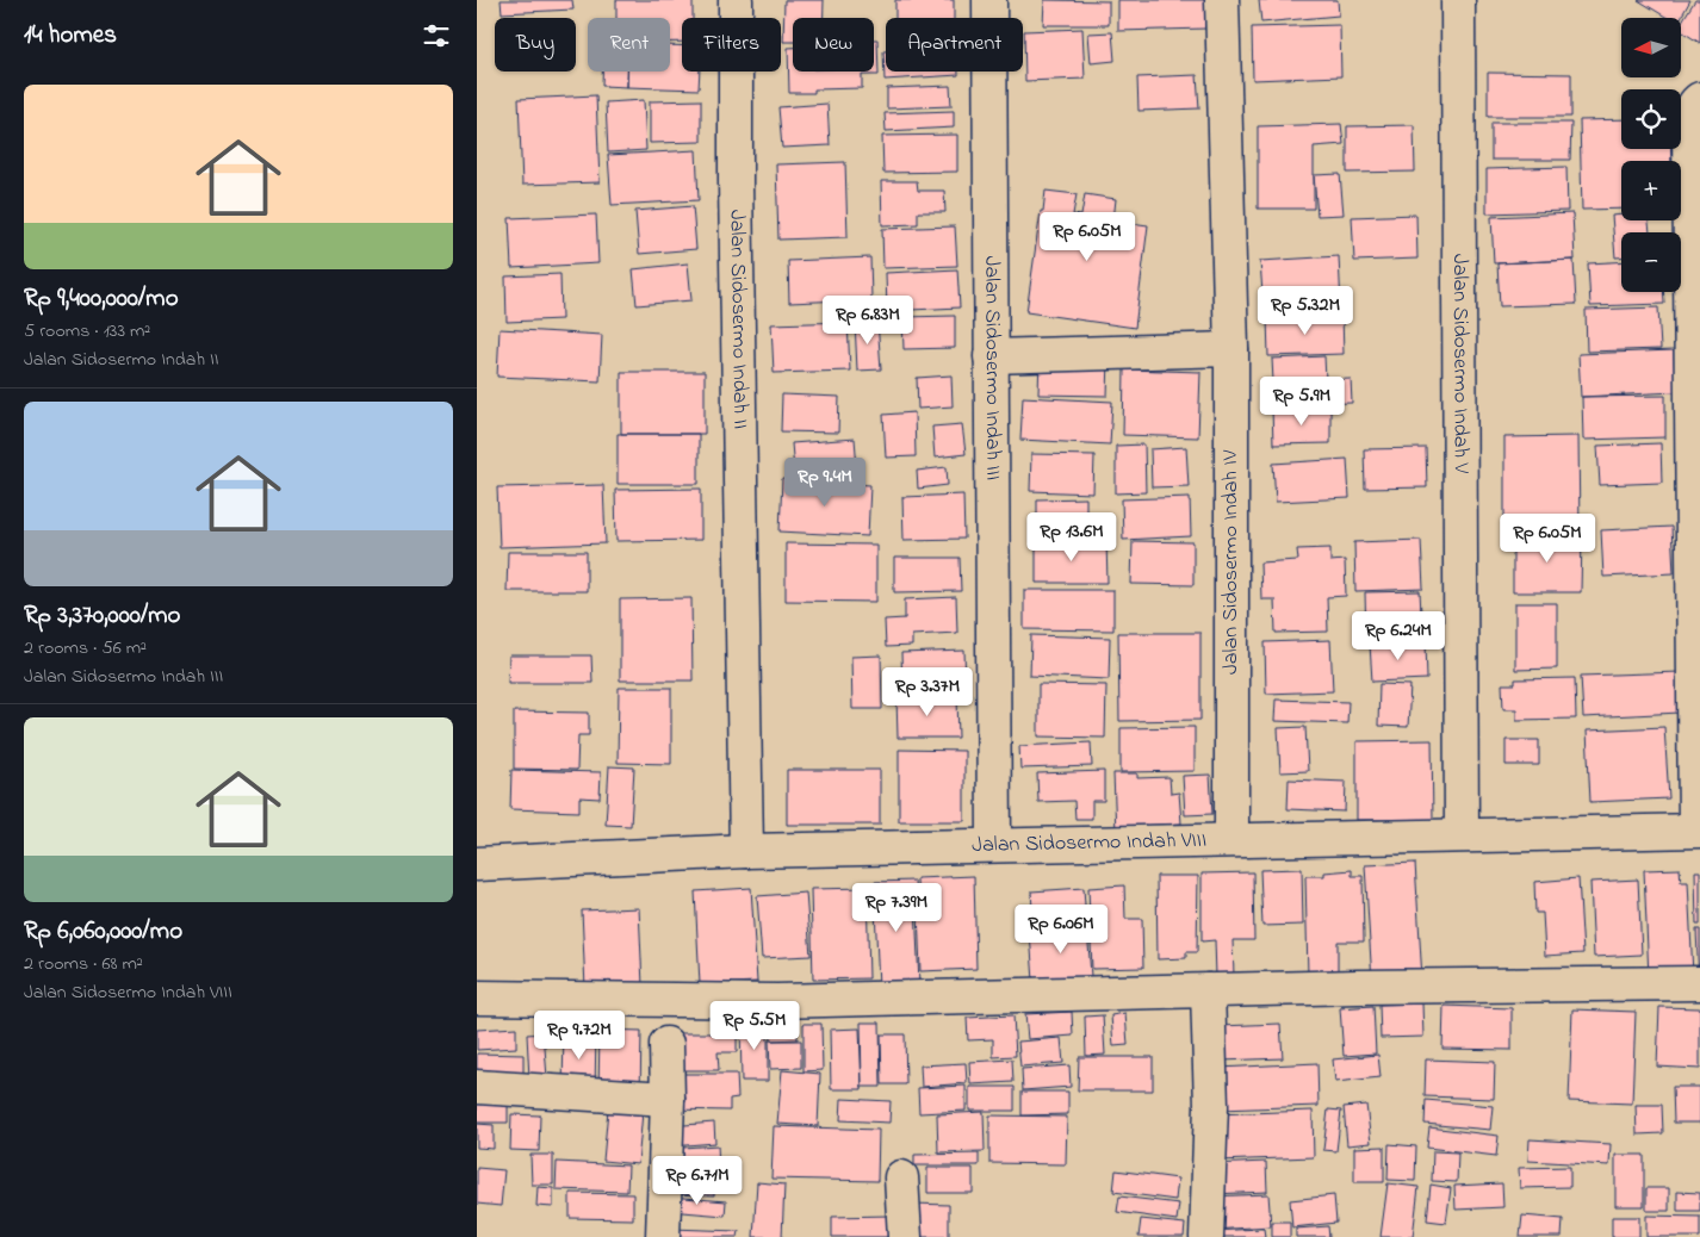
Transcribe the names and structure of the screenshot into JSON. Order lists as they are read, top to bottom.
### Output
{
  "streets": {
    "street": [
      "Jalan Sidosermo Indah II",
      "Jalan Sidosermo Indah V",
      "Jalan Sidosermo Indah III",
      "Jalan Sidosermo Indah IV",
      "Jalan Sidosermo Indah VIII"
    ]
  },
  "crossings": [
    ["Jalan Sidosermo Indah II", "Jalan Sidosermo Indah VIII"],
    ["Jalan Sidosermo Indah V", "Jalan Sidosermo Indah VIII"],
    ["Jalan Sidosermo Indah III", "Jalan Sidosermo Indah VIII"],
    ["Jalan Sidosermo Indah IV", "Jalan Sidosermo Indah VIII"]
  ],
  "north": "left",
  "page": {
    "heading": "14 homes",
    "map_buttons": ["+", "−"],
    "chip": [
      "Buy",
      "Rent",
      "Filters",
      "New",
      "Apartment"
    ],
    "list": [
      {
        "name": "Rp 9,400,000/mo",
        "note": "5 rooms · 133 m² · Jalan Sidosermo Indah II"
      },
      {
        "name": "Rp 3,370,000/mo",
        "note": "2 rooms · 56 m² · Jalan Sidosermo Indah III"
      },
      {
        "name": "Rp 6,060,000/mo",
        "note": "2 rooms · 68 m² · Jalan Sidosermo Indah VIII"
      }
    ],
    "price": [
      "Rp 6.05M",
      "Rp 5.32M",
      "Rp 6.83M",
      "Rp 5.9M",
      "Rp 9.4M",
      "Rp 13.6M",
      "Rp 6.05M",
      "Rp 6.24M",
      "Rp 3.37M",
      "Rp 7.39M",
      "Rp 6.06M",
      "Rp 5.5M",
      "Rp 9.72M",
      "Rp 6.71M"
    ]
  }
}
